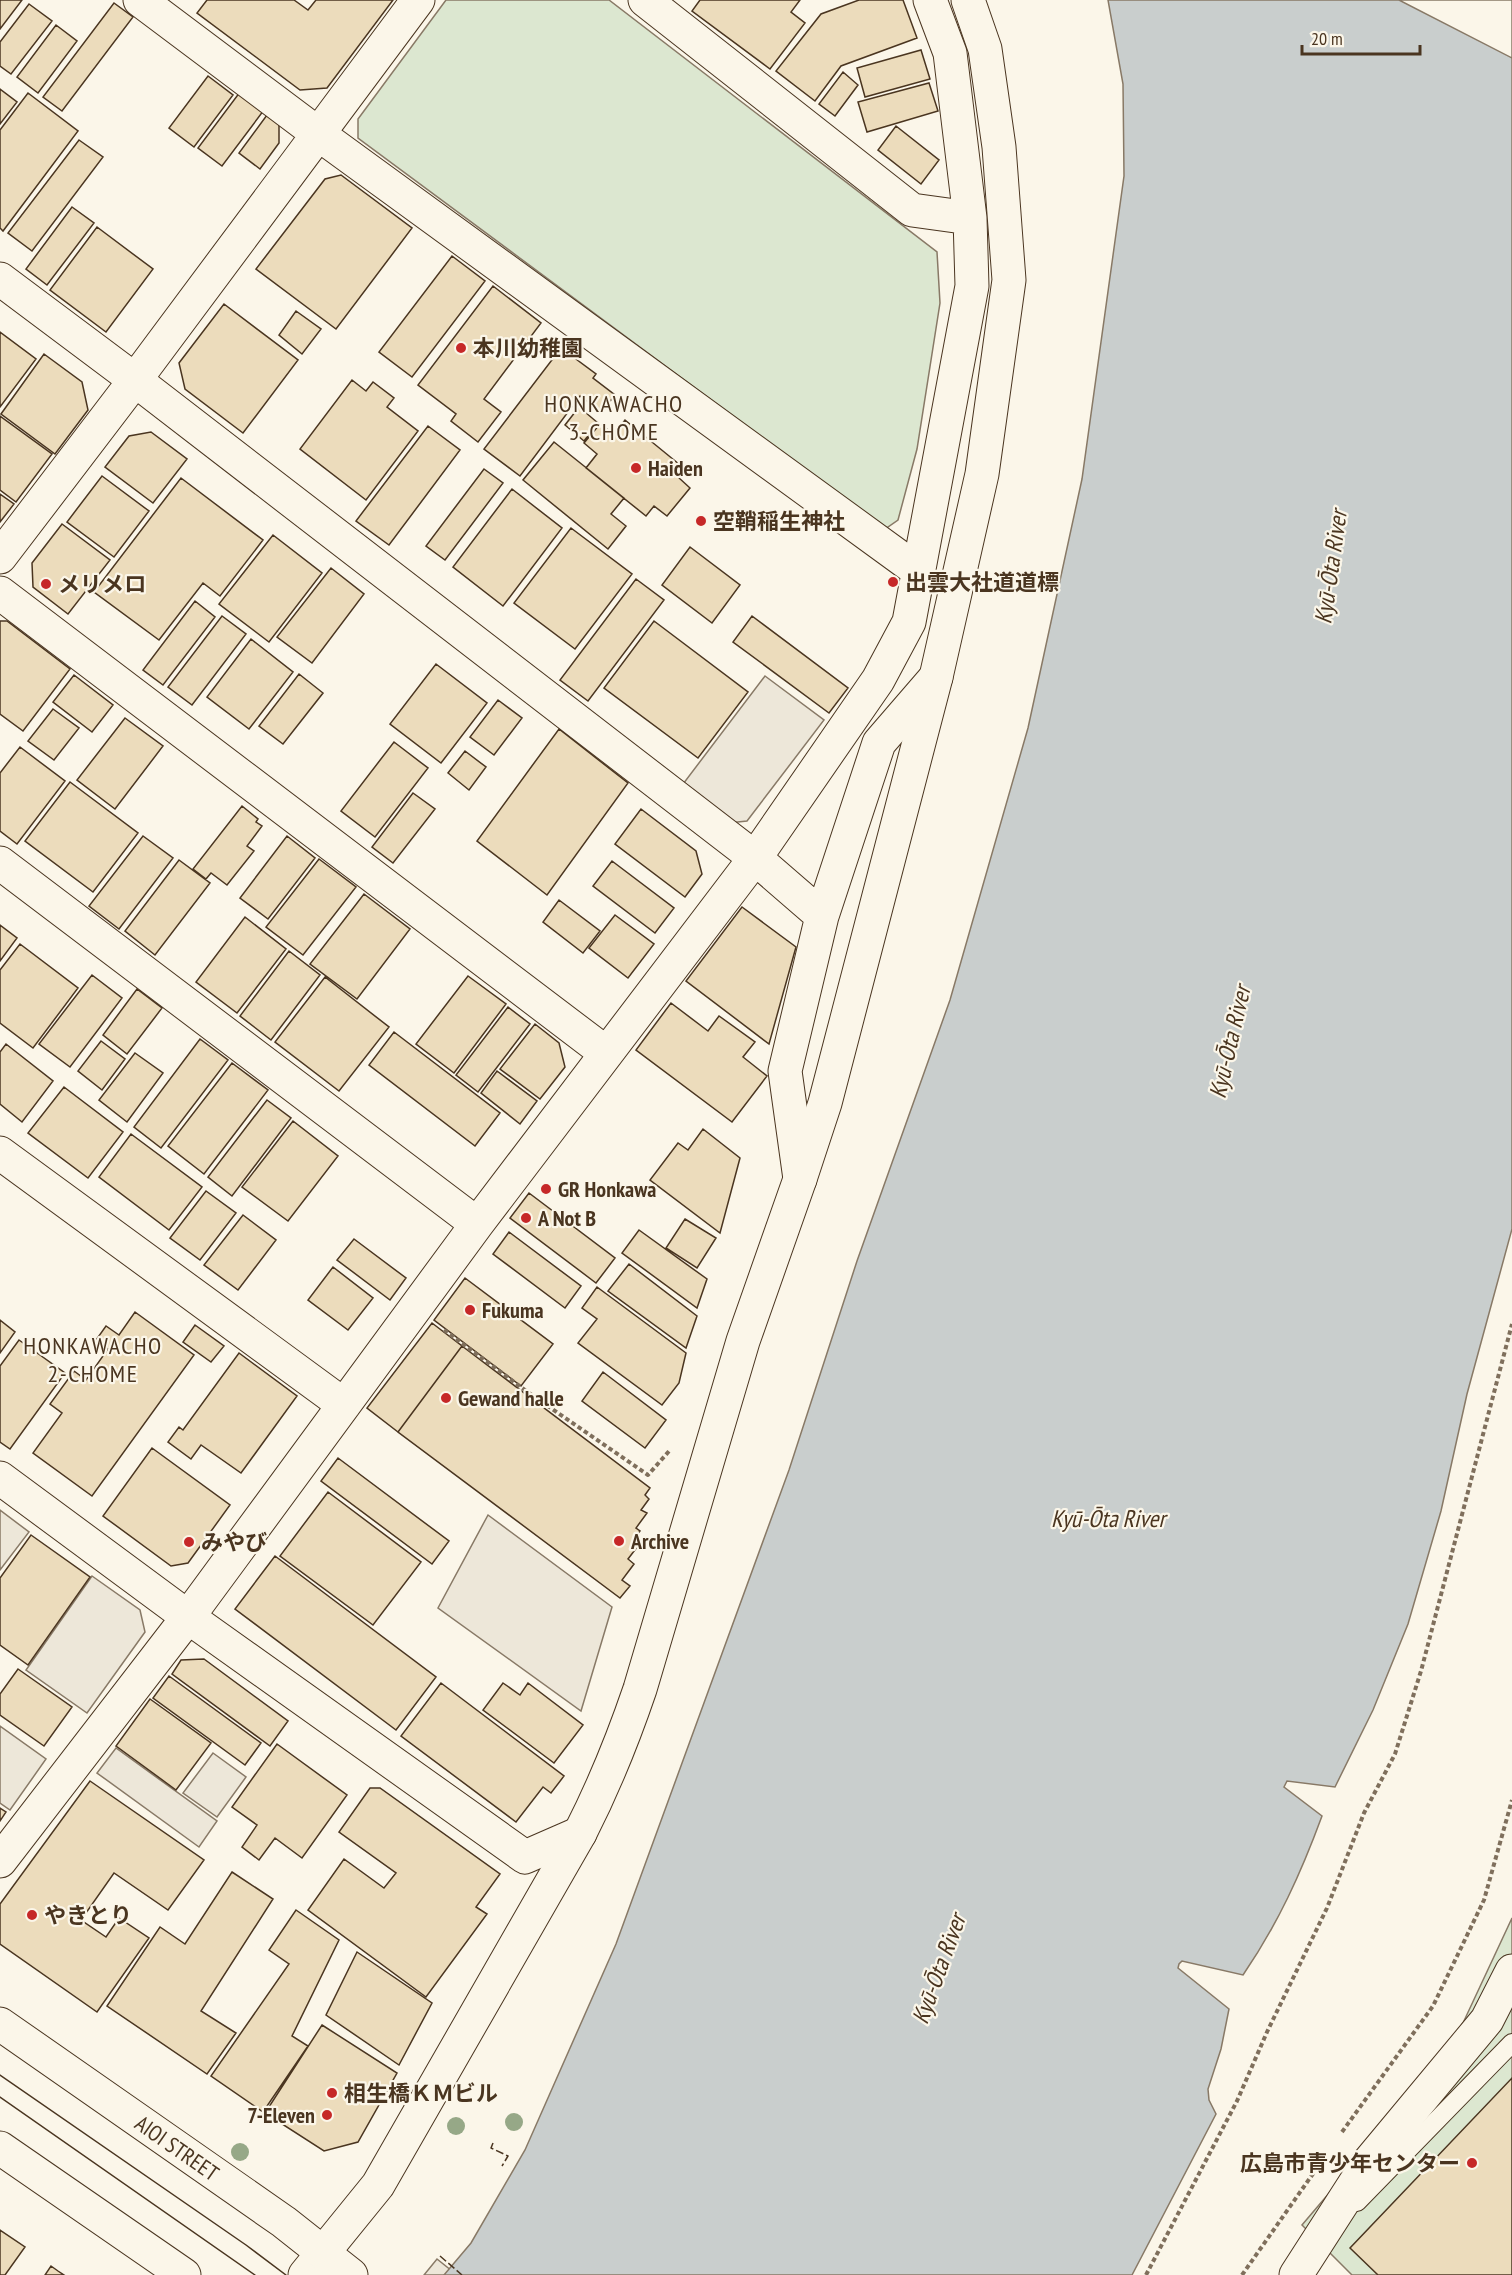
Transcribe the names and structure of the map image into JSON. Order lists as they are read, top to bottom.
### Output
{
  "streets": {
    "main road": ["AIOI STREET"]
  },
  "districts": ["HONKAWACHO 3-CHOME", "HONKAWACHO 2-CHOME"],
  "water": ["Kyū-Ōta River"],
  "places": [
    "本川幼稚園",
    "Haiden",
    "空鞘稲生神社",
    "出雲大社道道標",
    "メリメロ",
    "GR Honkawa",
    "A Not B",
    "Fukuma",
    "Gewand halle",
    "Archive",
    "みやび",
    "やきとり",
    "相生橋ＫＭビル",
    "7-Eleven",
    "広島市青少年センター"
  ],
  "scale_bar": "20 m"
}
